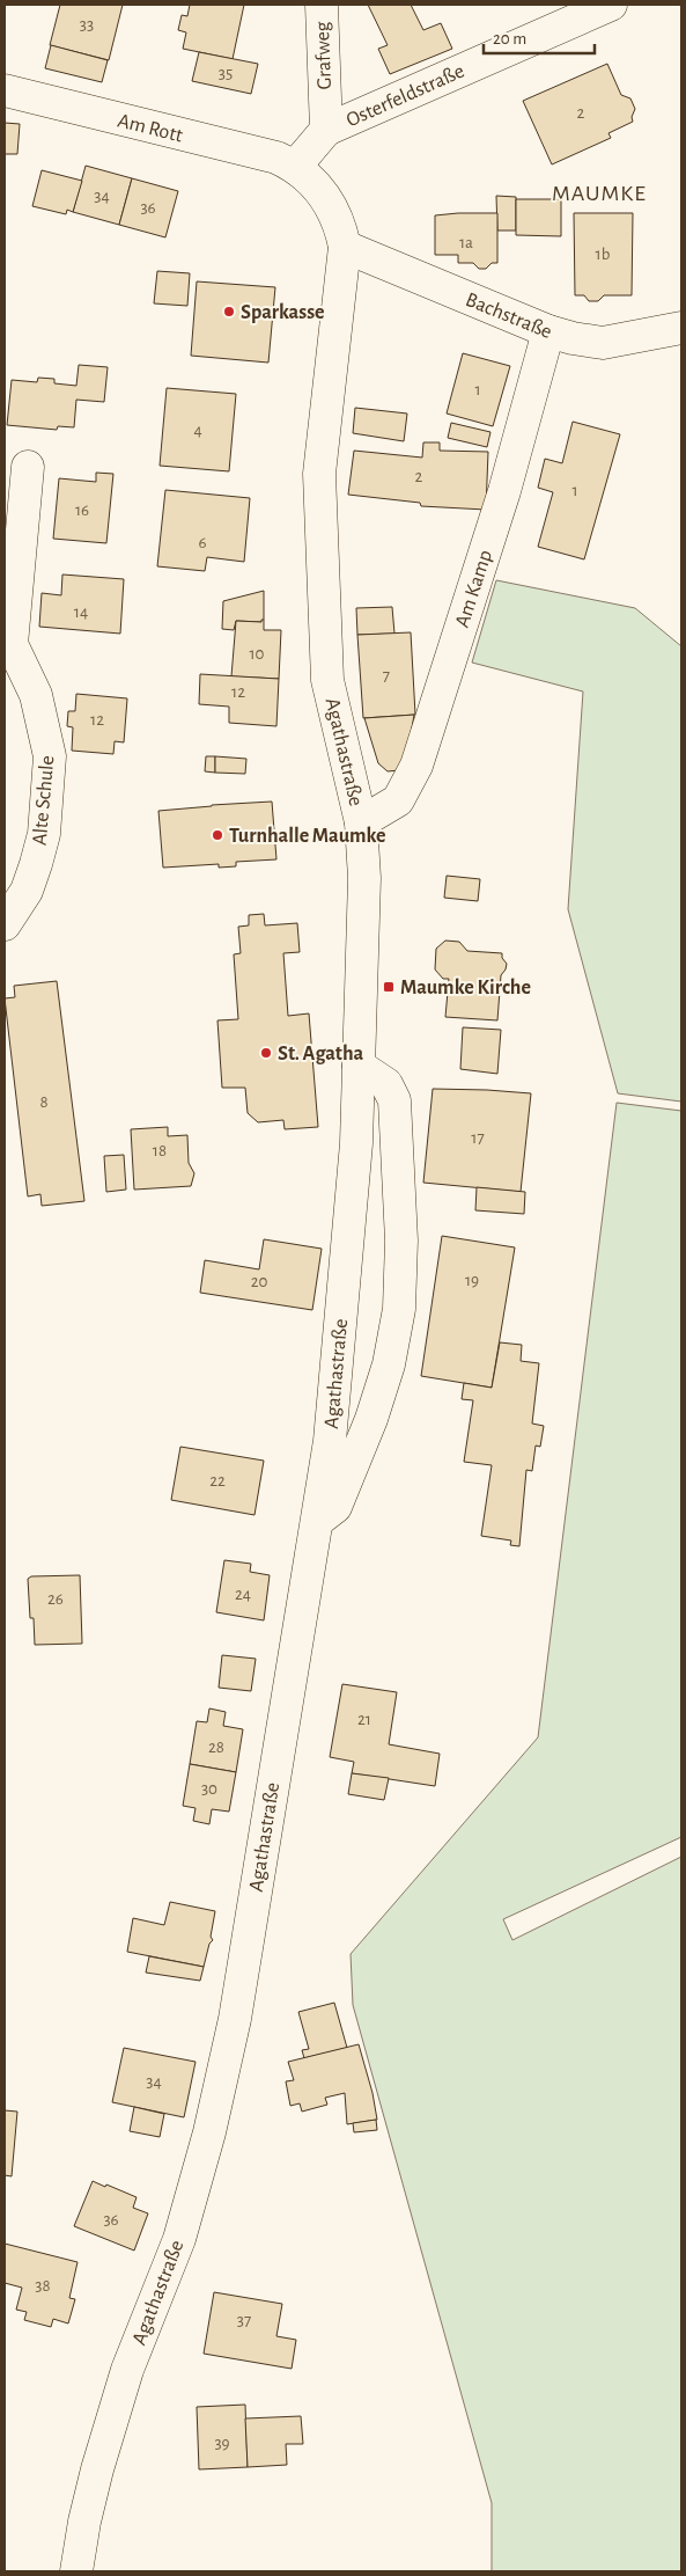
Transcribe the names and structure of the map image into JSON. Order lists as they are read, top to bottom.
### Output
{
  "streets": {
    "street": [
      "Grafweg",
      "Osterfeldstraße",
      "Am Rott",
      "Bachstraße",
      "Am Kamp",
      "Agathastraße",
      "Alte Schule"
    ]
  },
  "crossings": [
    ["Grafweg", "Osterfeldstraße"],
    ["Am Rott", "Agathastraße"],
    ["Bachstraße", "Am Kamp"],
    ["Bachstraße", "Agathastraße"],
    ["Am Kamp", "Agathastraße"]
  ],
  "districts": ["MAUMKE"],
  "places": {
    "other": ["Sparkasse", "Turnhalle Maumke", "St. Agatha"],
    "transit": ["Maumke Kirche"]
  },
  "house_numbers": [
    "33",
    "35",
    "2",
    "34",
    "36",
    "1a",
    "1b",
    "1",
    "4",
    "2",
    "1",
    "16",
    "6",
    "14",
    "10",
    "7",
    "12",
    "12",
    "8",
    "17",
    "18",
    "19",
    "20",
    "22",
    "24",
    "26",
    "21",
    "28",
    "30",
    "34",
    "36",
    "38",
    "37",
    "39"
  ],
  "scale_bar": "20 m"
}
